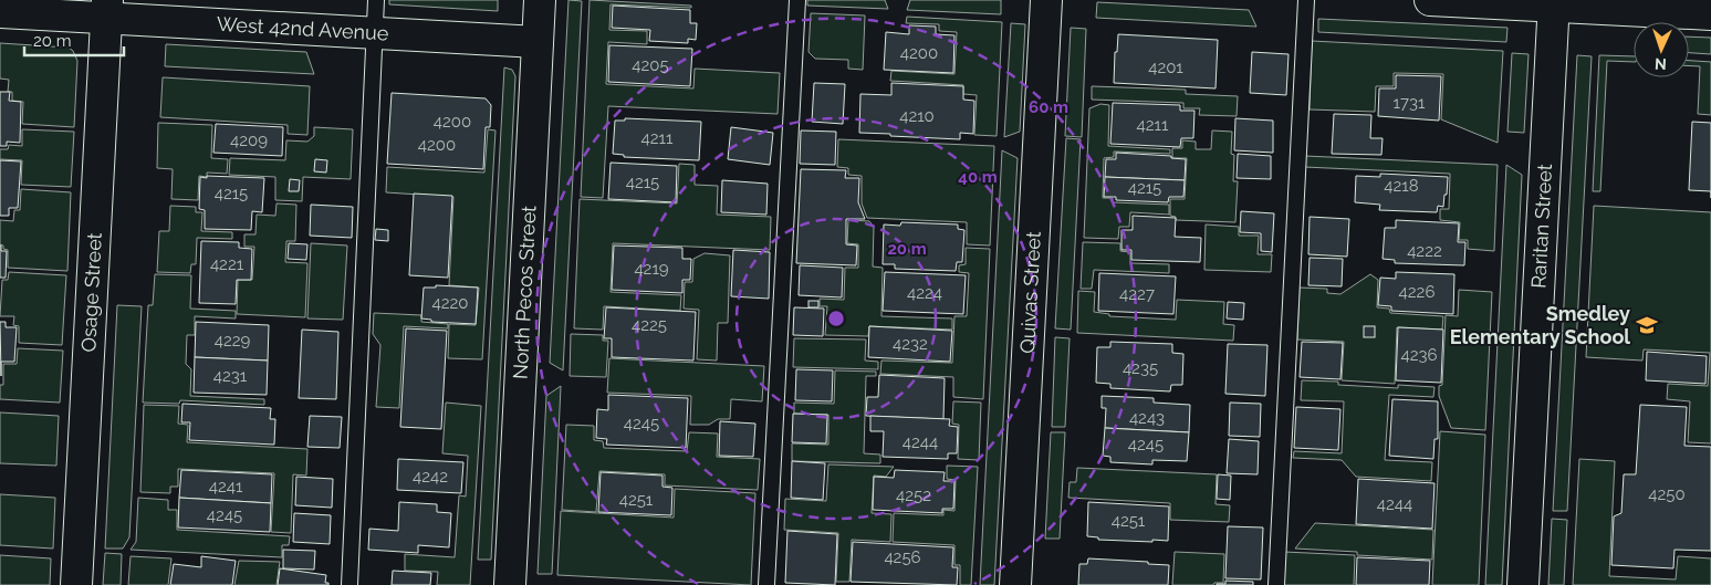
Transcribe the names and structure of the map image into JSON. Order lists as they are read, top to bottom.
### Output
{
  "streets": {
    "street": [
      "West 42nd Avenue",
      "Raritan Street",
      "North Pecos Street",
      "Quivas Street",
      "Osage Street"
    ]
  },
  "crossings": [
    ["West 42nd Avenue", "North Pecos Street"],
    ["West 42nd Avenue", "Osage Street"]
  ],
  "places": {
    "school or university": ["Smedley Elementary School"]
  },
  "house_numbers": [
    "4200",
    "4205",
    "4201",
    "1731",
    "4210",
    "4200",
    "4211",
    "4211",
    "4209",
    "4200",
    "4215",
    "4218",
    "4215",
    "4215",
    "4222",
    "4221",
    "4219",
    "4226",
    "4224",
    "4227",
    "4220",
    "4225",
    "4229",
    "4232",
    "4236",
    "4235",
    "4231",
    "4243",
    "4245",
    "4244",
    "4245",
    "4242",
    "4241",
    "4250",
    "4252",
    "4251",
    "4244",
    "4245",
    "4251",
    "4256"
  ],
  "scale_bar": "20 m",
  "north": "bottom",
  "rings": ["60 m", "40 m", "20 m"]
}
